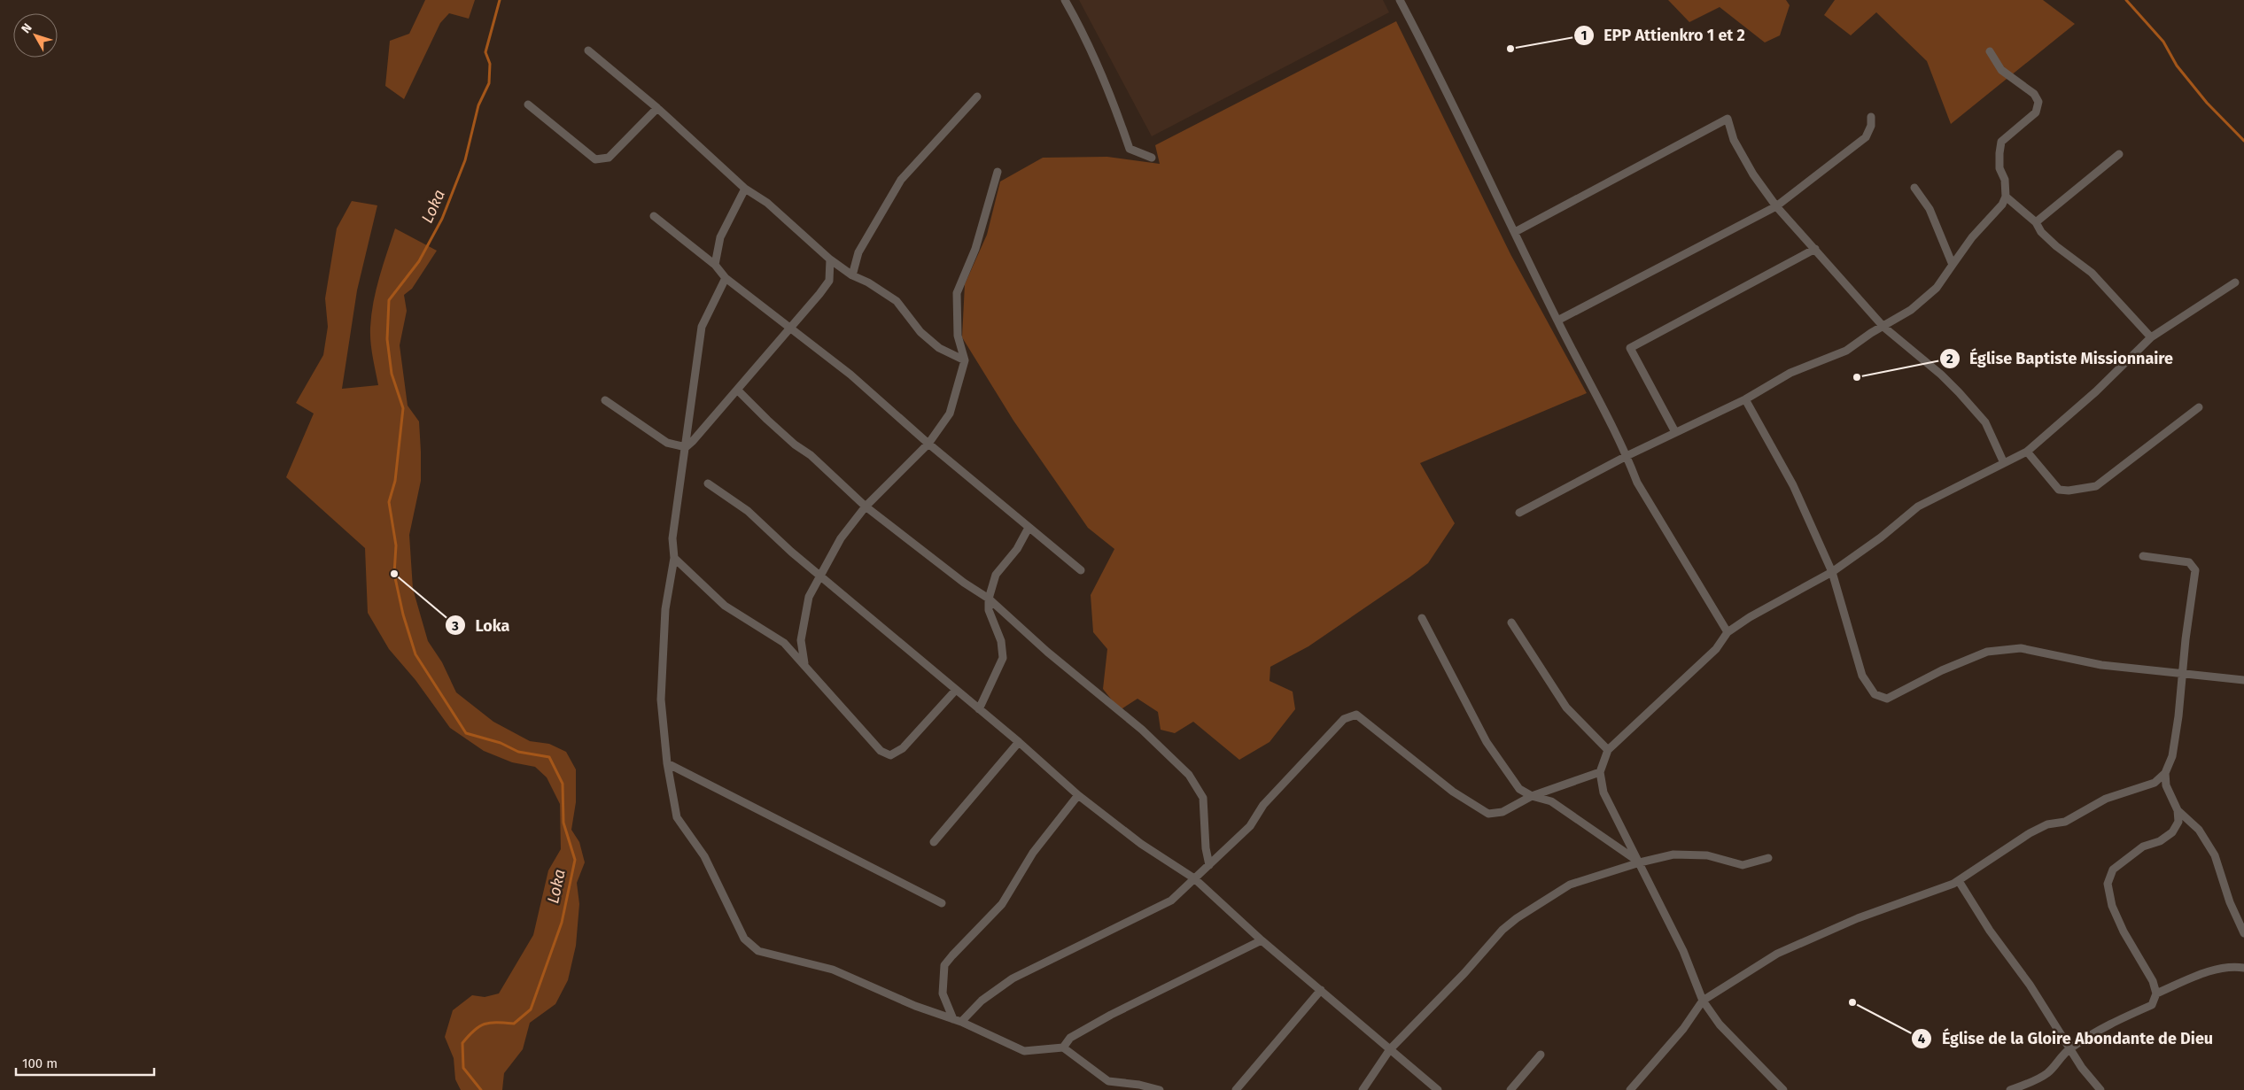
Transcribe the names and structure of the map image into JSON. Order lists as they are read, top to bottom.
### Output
{
  "water": ["Loka"],
  "places": [
    "EPP Attienkro 1 et 2",
    "Église Baptiste Missionnaire",
    "Loka",
    "Église de la Gloire Abondante de Dieu"
  ],
  "scale_bar": "100 m",
  "north": "top left"
}
